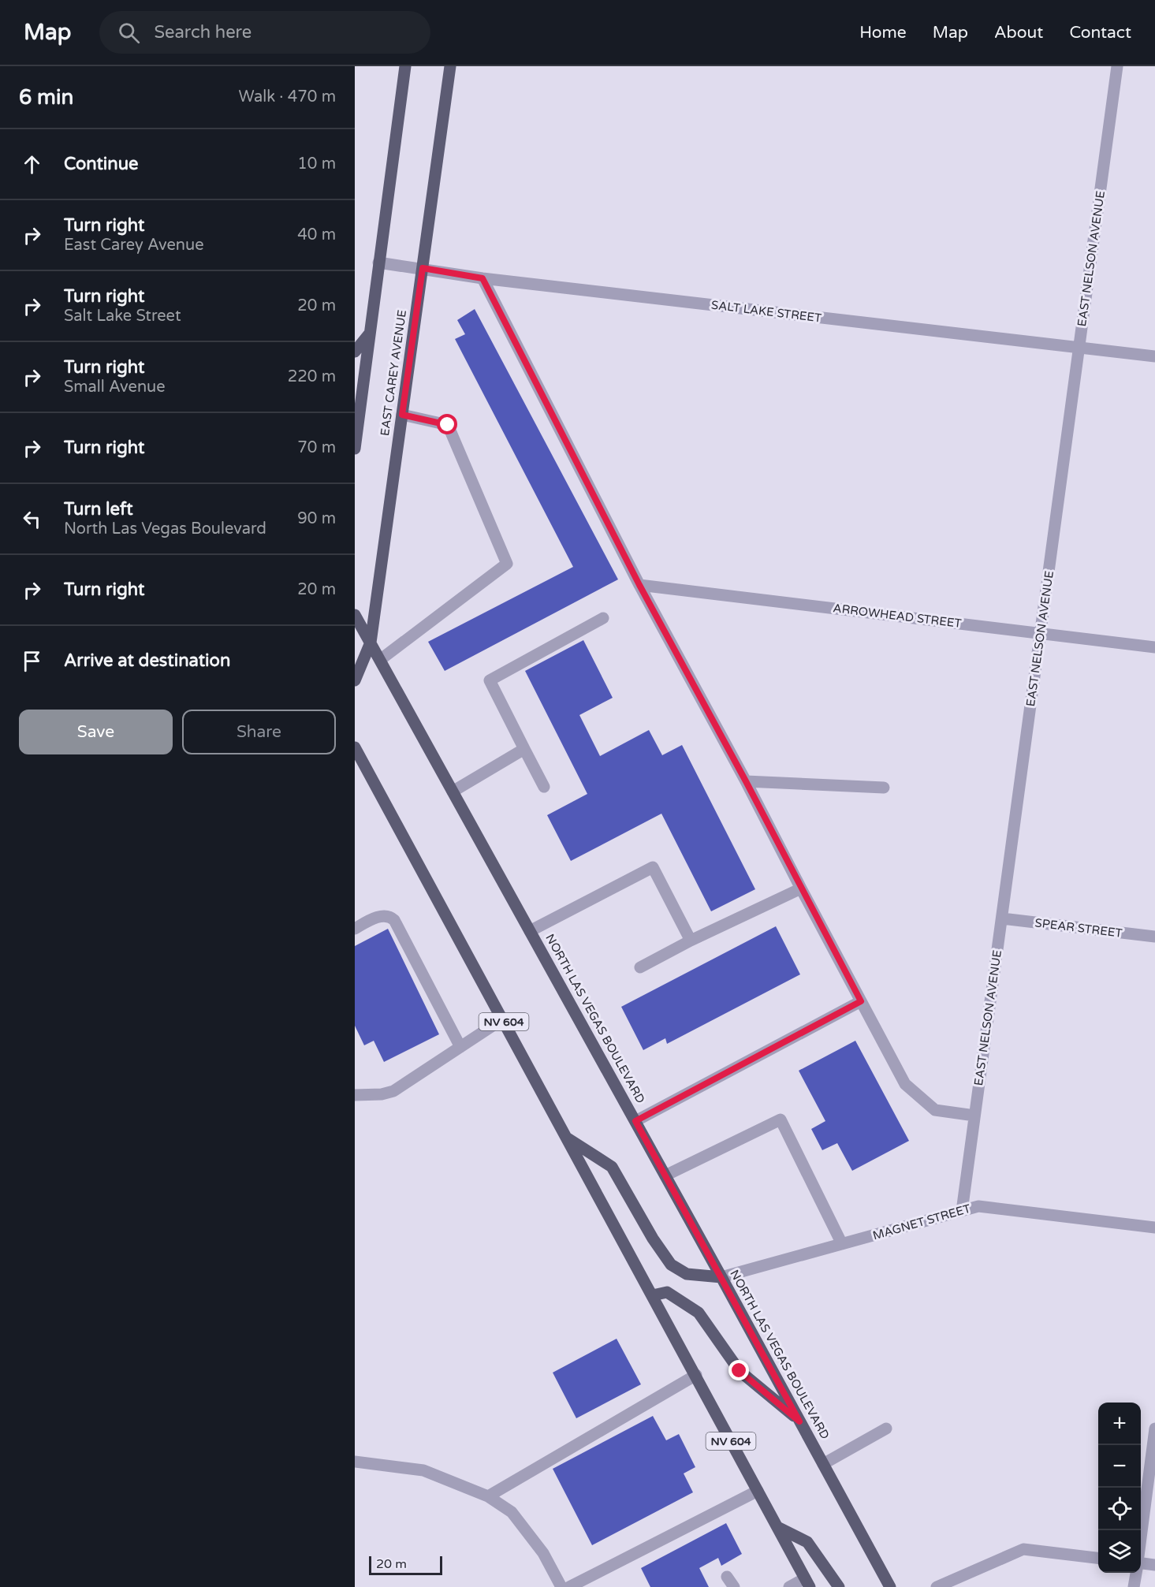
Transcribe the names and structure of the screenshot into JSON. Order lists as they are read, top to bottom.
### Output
{
  "streets": {
    "main road": ["EAST CAREY AVENUE", "NORTH LAS VEGAS BOULEVARD", "NV 604"],
    "street": [
      "EAST NELSON AVENUE",
      "SALT LAKE STREET",
      "ARROWHEAD STREET",
      "SPEAR STREET",
      "MAGNET STREET"
    ]
  },
  "crossings": [
    ["EAST NELSON AVENUE", "SALT LAKE STREET"],
    ["EAST NELSON AVENUE", "ARROWHEAD STREET"],
    ["EAST NELSON AVENUE", "SPEAR STREET"],
    ["EAST NELSON AVENUE", "MAGNET STREET"],
    ["SALT LAKE STREET", "EAST CAREY AVENUE"],
    ["EAST CAREY AVENUE", "NORTH LAS VEGAS BOULEVARD"],
    ["NORTH LAS VEGAS BOULEVARD", "MAGNET STREET"]
  ],
  "scale_bar": "20 m",
  "page": {
    "header": "Map",
    "search": "Search here",
    "nav": [
      "Home",
      "Map",
      "About",
      "Contact"
    ],
    "heading": ["6 min", "Walk · 470 m"],
    "list": [
      ["Continue", "10 m"],
      ["Turn right", "East Carey Avenue", "40 m"],
      ["Turn right", "Salt Lake Street", "20 m"],
      ["Turn right", "Small Avenue", "220 m"],
      ["Turn right", "70 m"],
      ["Turn left", "North Las Vegas Boulevard", "90 m"],
      ["Turn right", "20 m"],
      "Arrive at destination"
    ],
    "buttons": ["Save", "Share"],
    "map_buttons": ["+", "−"],
    "scale": "20 m"
  }
}
